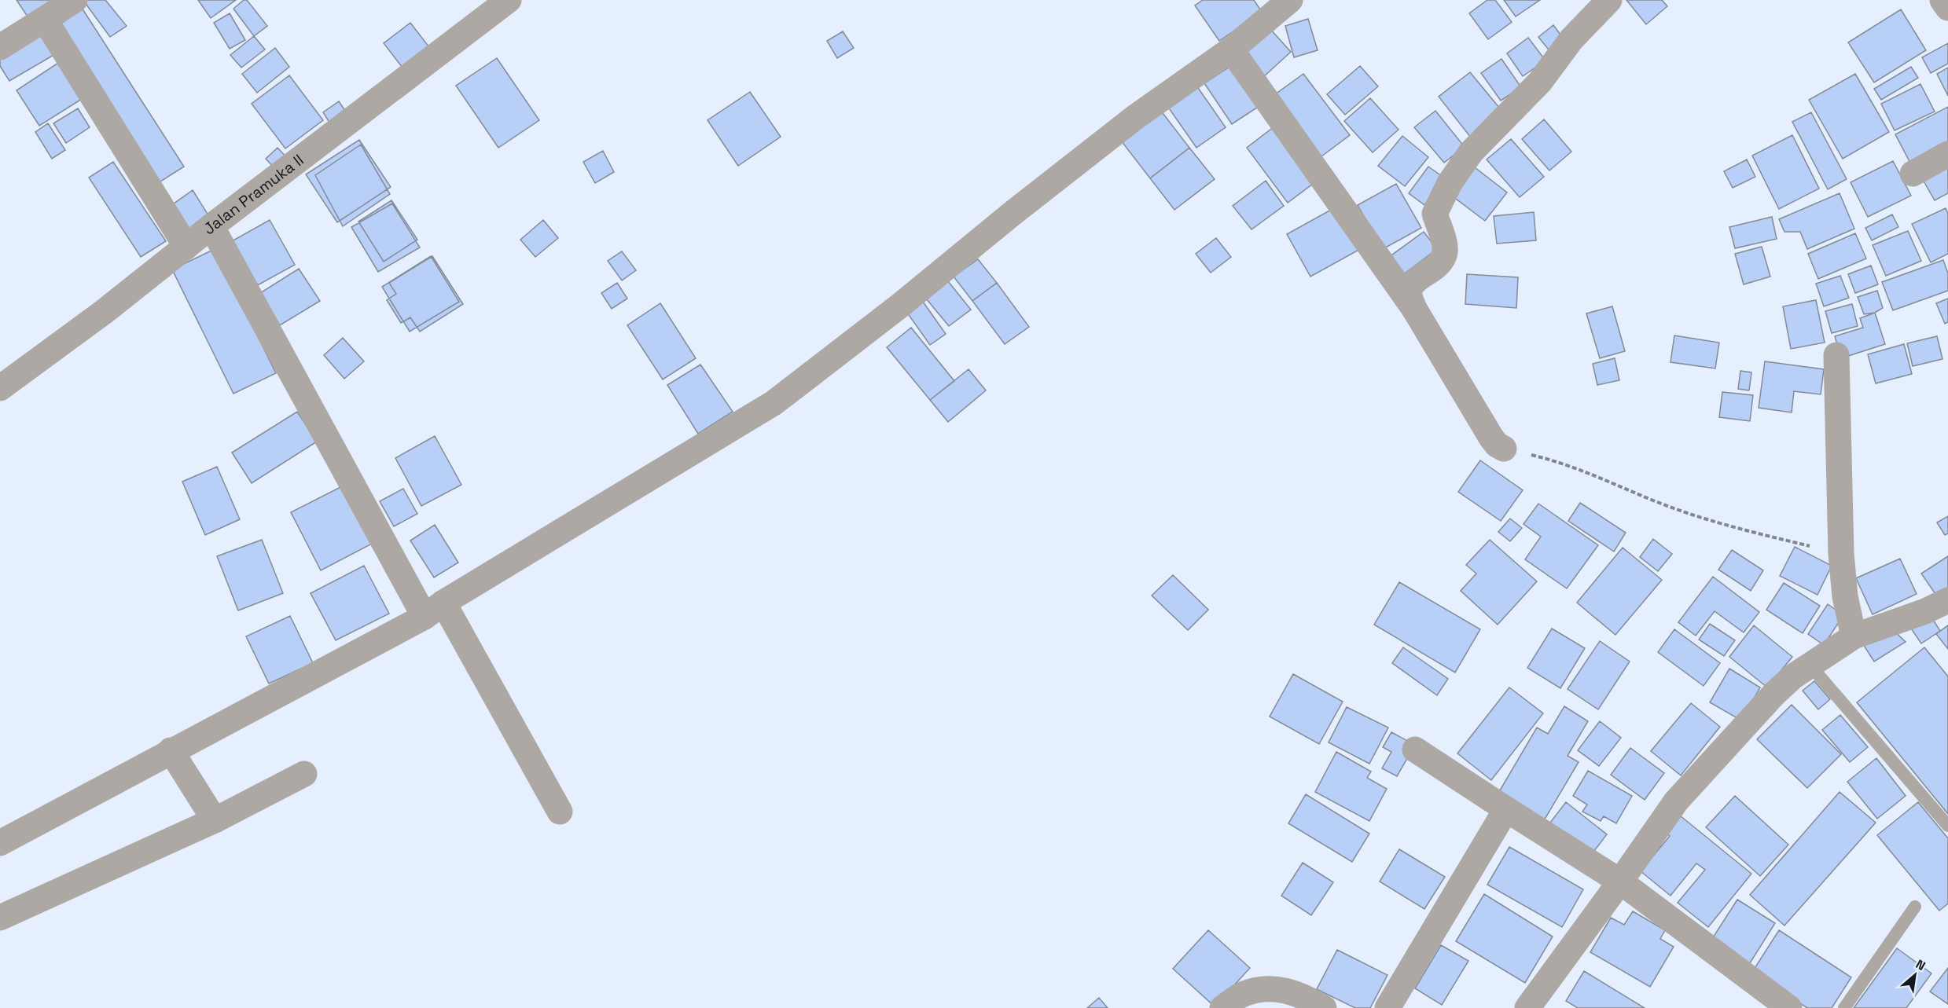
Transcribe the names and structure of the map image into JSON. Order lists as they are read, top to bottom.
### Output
{
  "streets": {
    "street": ["Jalan Pramuka II"]
  },
  "north": "top right"
}
